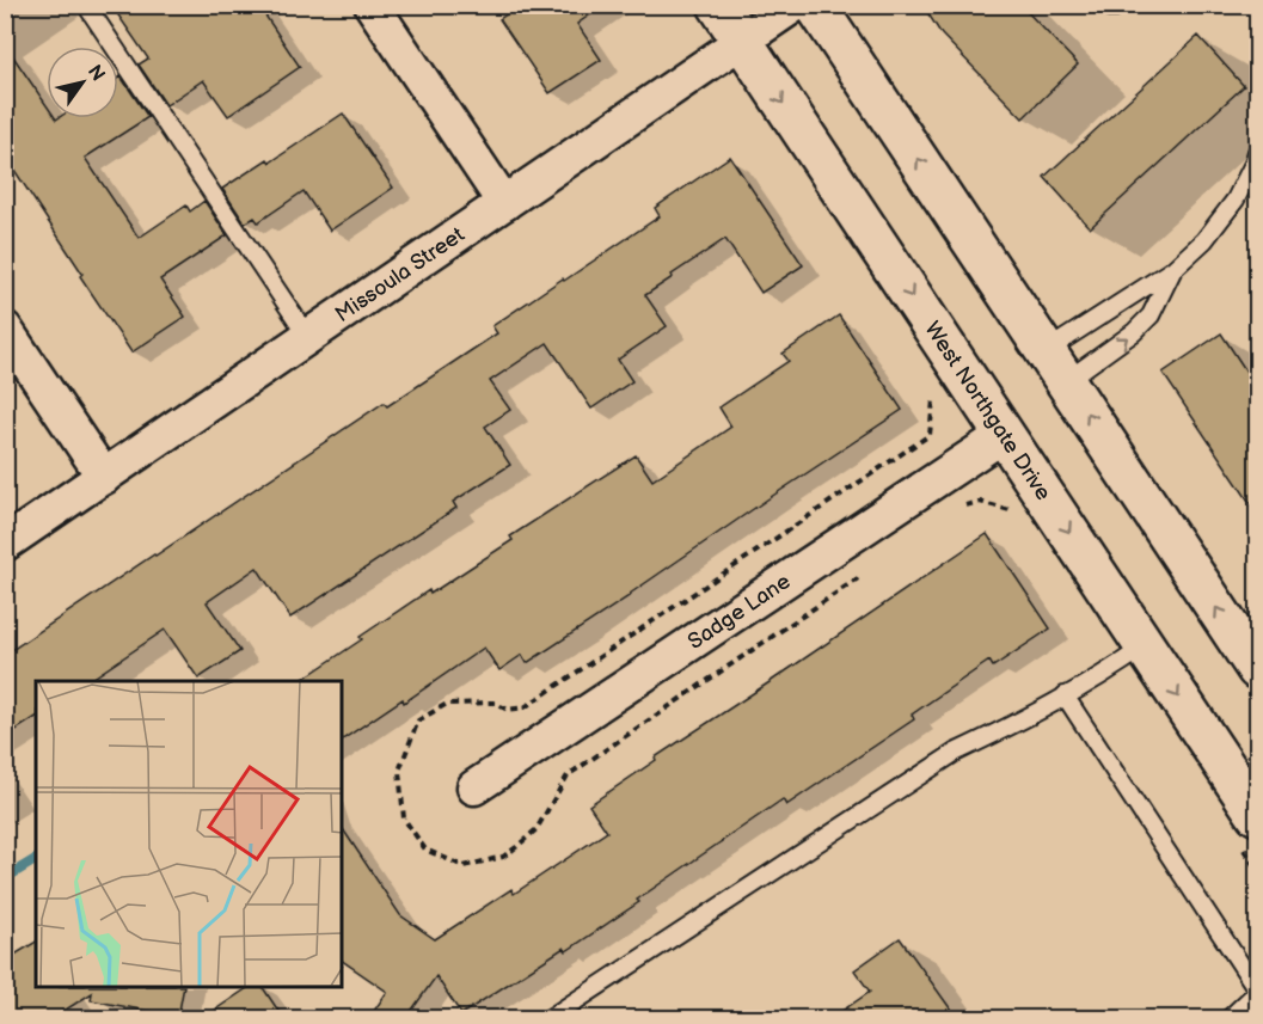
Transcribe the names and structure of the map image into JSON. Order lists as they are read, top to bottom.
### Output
{
  "streets": {
    "main road": ["West Northgate Drive"],
    "street": ["Missoula Street", "Sadge Lane"]
  },
  "crossings": [
    ["Missoula Street", "West Northgate Drive"],
    ["West Northgate Drive", "Sadge Lane"]
  ],
  "north": "top right"
}
